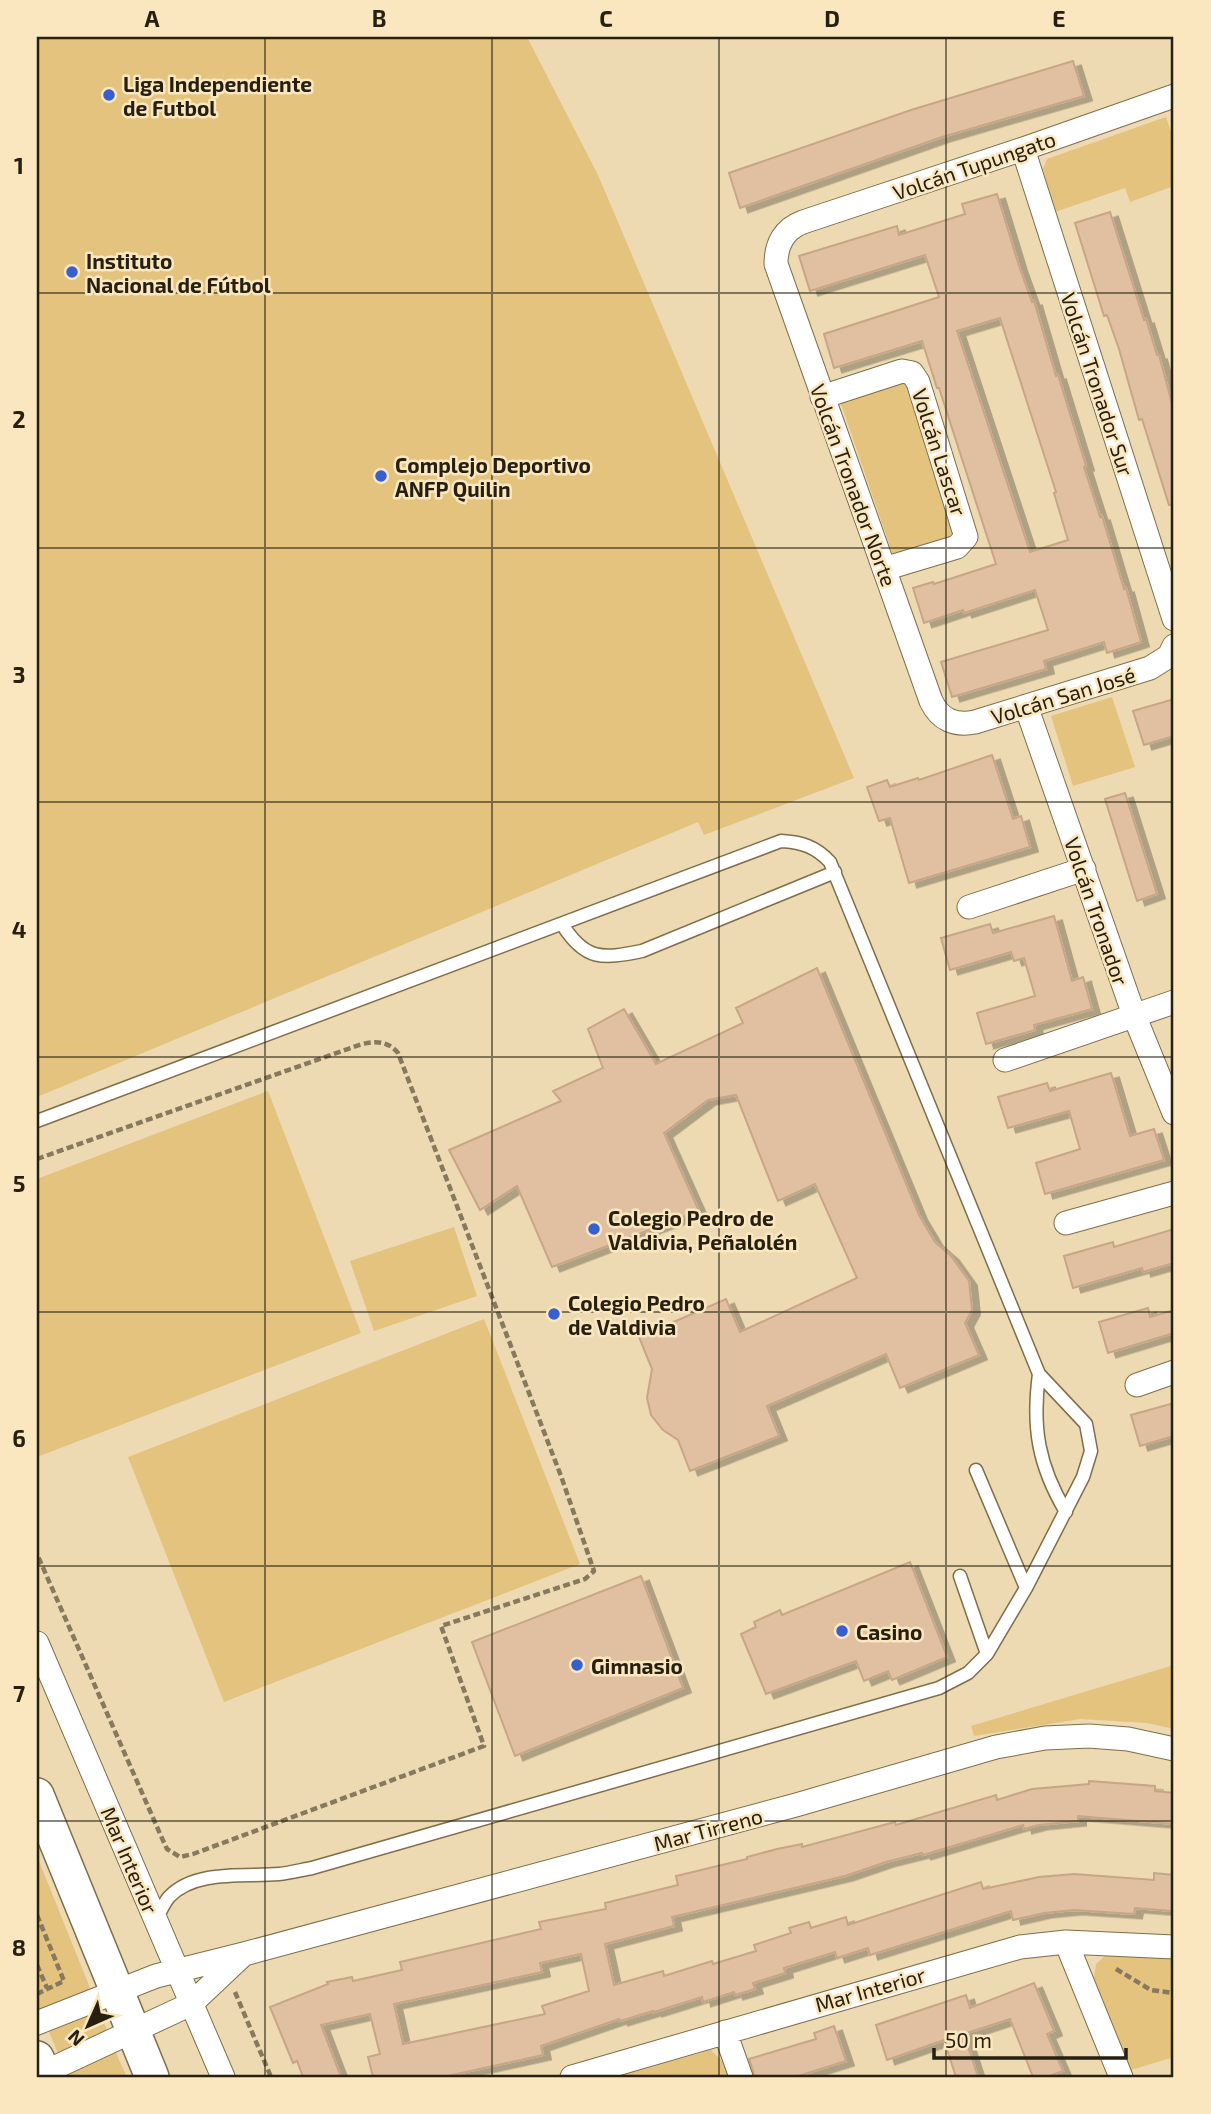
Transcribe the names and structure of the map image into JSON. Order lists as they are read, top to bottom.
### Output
{
  "streets": {
    "street": [
      "Volcán Tupungato",
      "Volcán Tronador Sur",
      "Volcán Lascar",
      "Volcán Tronador Norte",
      "Volcán San José",
      "Volcán Tronador",
      "Mar Tirreno",
      "Mar Interior"
    ]
  },
  "crossings": [
    ["Volcán Tupungato", "Volcán Tronador Sur"],
    ["Volcán Tupungato", "Volcán Tronador Norte"],
    ["Volcán Lascar", "Volcán Tronador Norte"],
    ["Volcán Tronador Norte", "Volcán San José"],
    ["Volcán San José", "Volcán Tronador"],
    ["Mar Tirreno", "Mar Interior"]
  ],
  "places": [
    "Liga Independiente de Futbol",
    "Instituto Nacional de Fútbol",
    "Complejo Deportivo ANFP Quilin",
    "Colegio Pedro de Valdivia, Peñalolén",
    "Colegio Pedro de Valdivia",
    "Casino",
    "Gimnasio"
  ],
  "scale_bar": "50 m",
  "north": "bottom left",
  "grid": {
    "columns": [
      "A",
      "B",
      "C",
      "D",
      "E"
    ],
    "rows": [
      "1",
      "2",
      "3",
      "4",
      "5",
      "6",
      "7",
      "8"
    ]
  }
}
